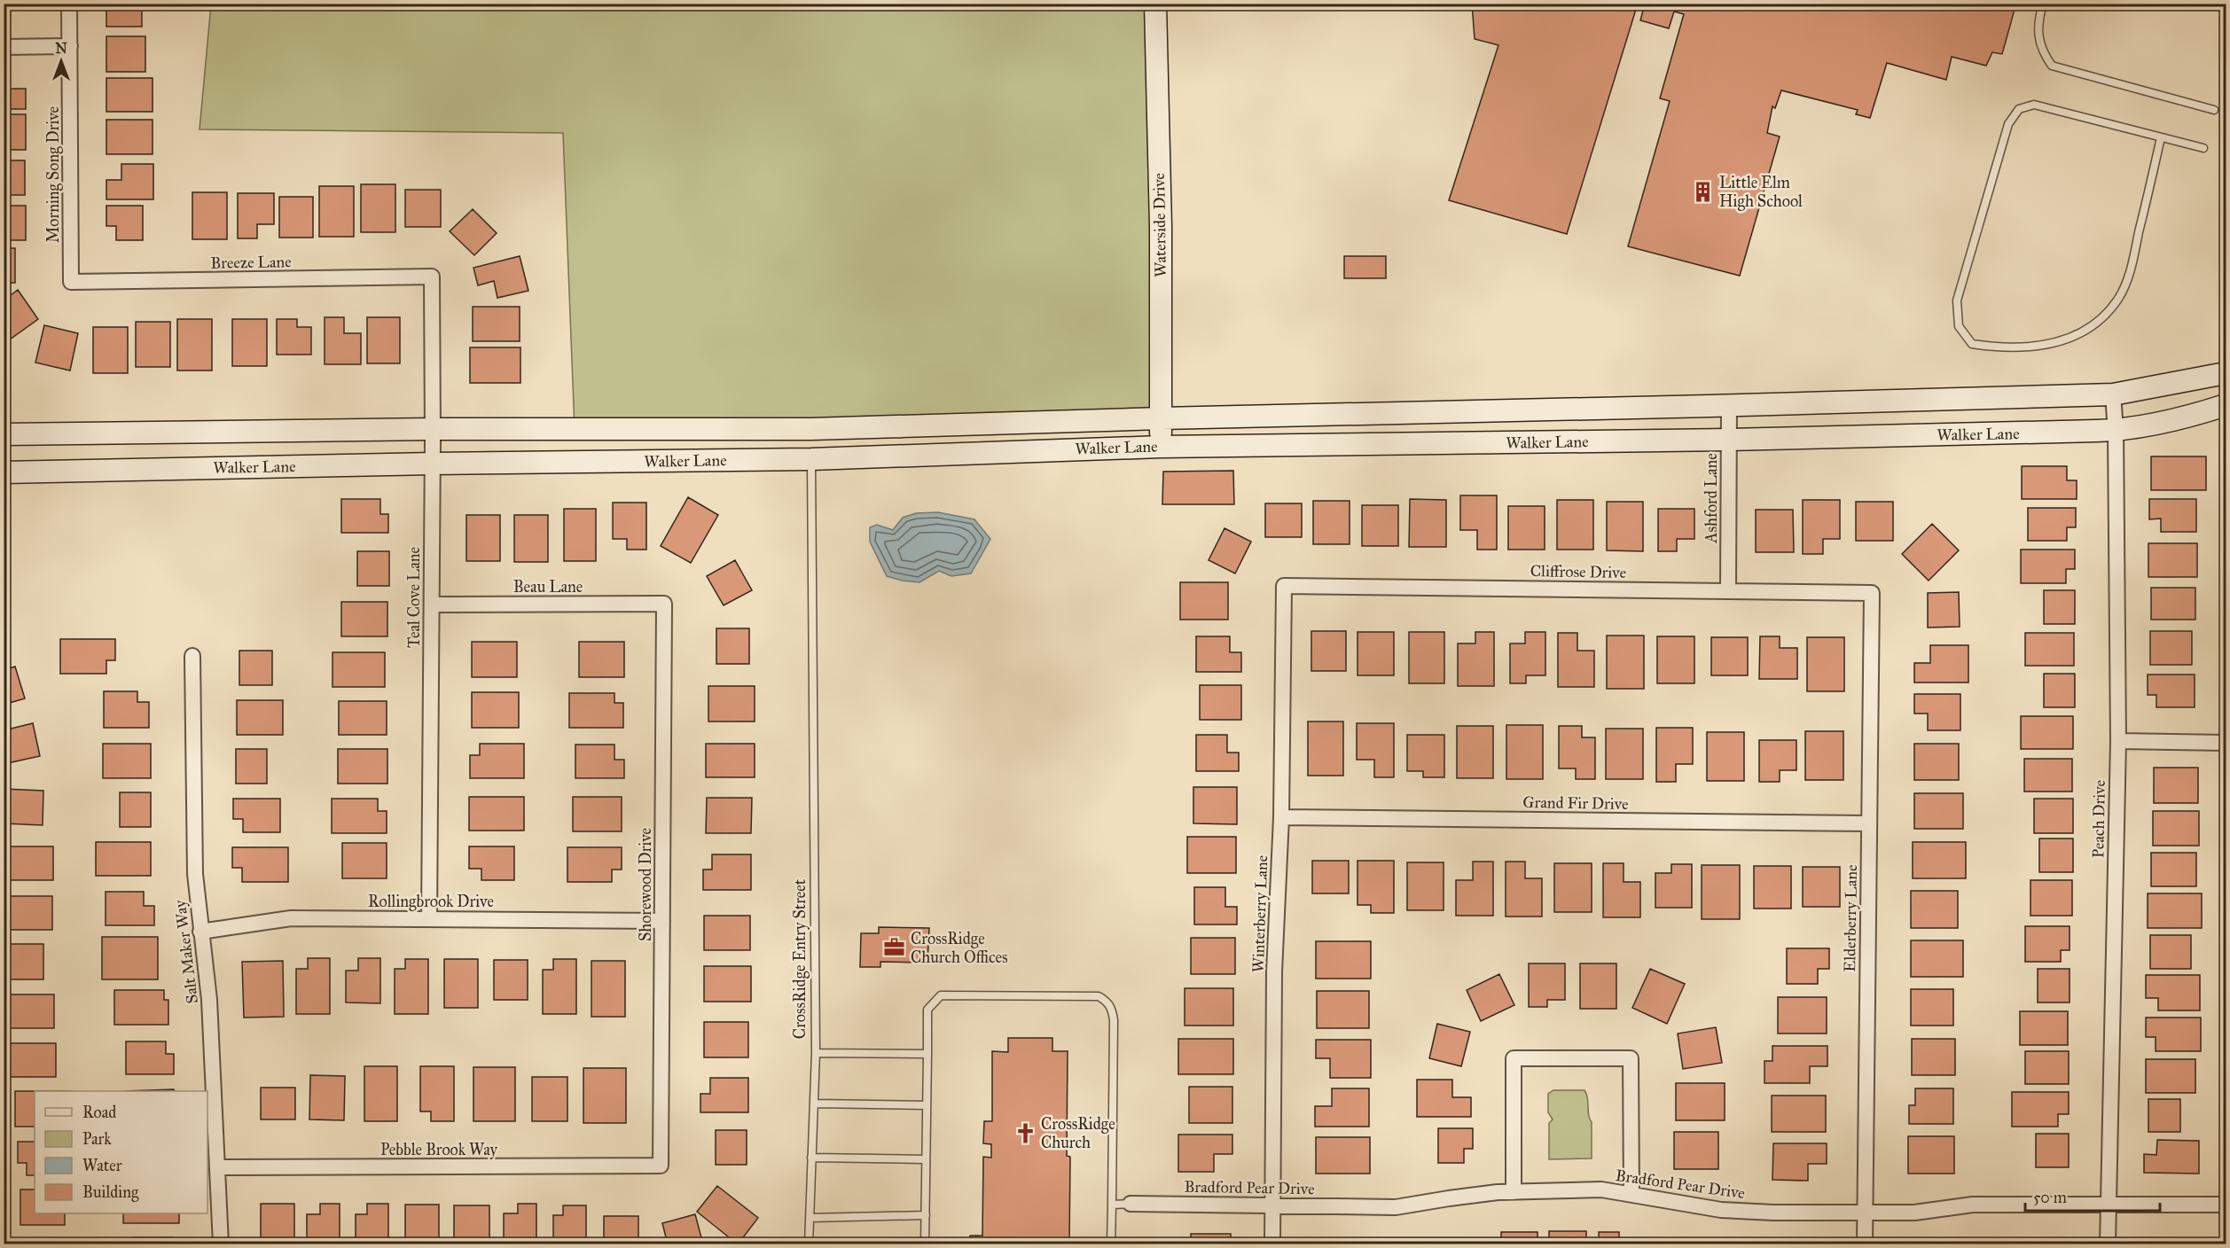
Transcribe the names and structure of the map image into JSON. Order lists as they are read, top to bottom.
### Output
{
  "streets": {
    "street": [
      "Morning Song Drive",
      "Waterside Drive",
      "Breeze Lane",
      "Walker Lane",
      "Ashford Lane",
      "Cliffrose Drive",
      "Beau Lane",
      "Teal Cove Lane",
      "Grand Fir Drive",
      "Peach Drive",
      "Shorewood Drive",
      "Rollingbrook Drive",
      "Winterberry Lane",
      "Elderberry Lane",
      "Salt Maker Way",
      "Pebble Brook Way",
      "Bradford Pear Drive"
    ],
    "lane": ["CrossRidge Entry Street"]
  },
  "crossings": [
    ["Morning Song Drive", "Breeze Lane"],
    ["Waterside Drive", "Walker Lane"],
    ["Breeze Lane", "Teal Cove Lane"],
    ["Walker Lane", "Ashford Lane"],
    ["Walker Lane", "Teal Cove Lane"],
    ["Walker Lane", "Peach Drive"],
    ["Walker Lane", "CrossRidge Entry Street"],
    ["Ashford Lane", "Cliffrose Drive"],
    ["Cliffrose Drive", "Winterberry Lane"],
    ["Cliffrose Drive", "Elderberry Lane"],
    ["Beau Lane", "Teal Cove Lane"],
    ["Beau Lane", "Shorewood Drive"],
    ["Teal Cove Lane", "Rollingbrook Drive"],
    ["Grand Fir Drive", "Winterberry Lane"],
    ["Grand Fir Drive", "Elderberry Lane"],
    ["Peach Drive", "Bradford Pear Drive"],
    ["Shorewood Drive", "Rollingbrook Drive"],
    ["Shorewood Drive", "Pebble Brook Way"],
    ["Rollingbrook Drive", "Salt Maker Way"],
    ["Winterberry Lane", "Bradford Pear Drive"],
    ["Elderberry Lane", "Bradford Pear Drive"],
    ["Salt Maker Way", "Pebble Brook Way"]
  ],
  "places": {
    "building": ["Little Elm High School"],
    "office": ["CrossRidge Church Offices"],
    "church": ["CrossRidge Church"]
  },
  "legend": [
    "Road",
    "Park",
    "Water",
    "Building"
  ],
  "scale_bar": "50 m",
  "north": "top"
}
